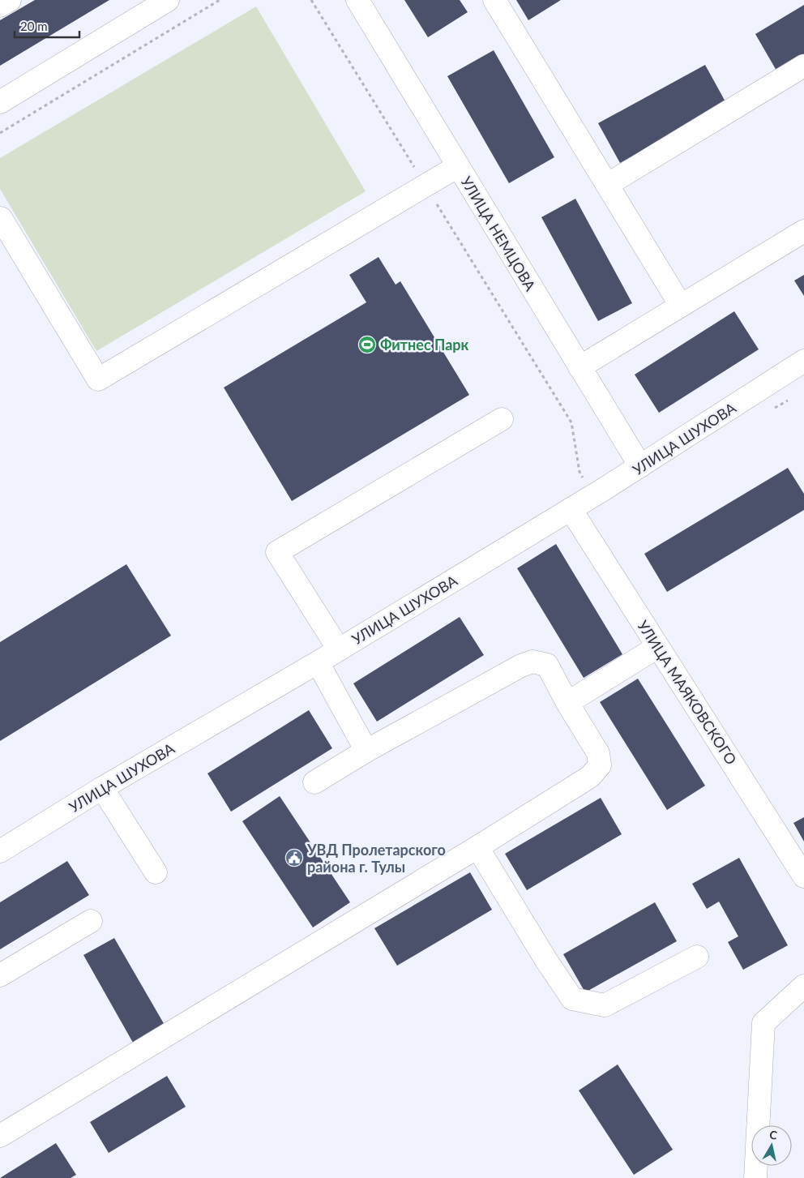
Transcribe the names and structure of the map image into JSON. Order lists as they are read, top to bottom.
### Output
{
  "streets": {
    "street": ["УЛИЦА НЕМЦОВА", "УЛИЦА ШУХОВА", "УЛИЦА МАЯКОВСКОГО"]
  },
  "crossings": [
    ["УЛИЦА НЕМЦОВА", "УЛИЦА ШУХОВА"],
    ["УЛИЦА ШУХОВА", "УЛИЦА МАЯКОВСКОГО"]
  ],
  "places": {
    "sports": ["Фитнес Парк"],
    "public building": ["УВД Пролетарского района г. Тулы"]
  },
  "scale_bar": "20 m",
  "north": "top"
}
